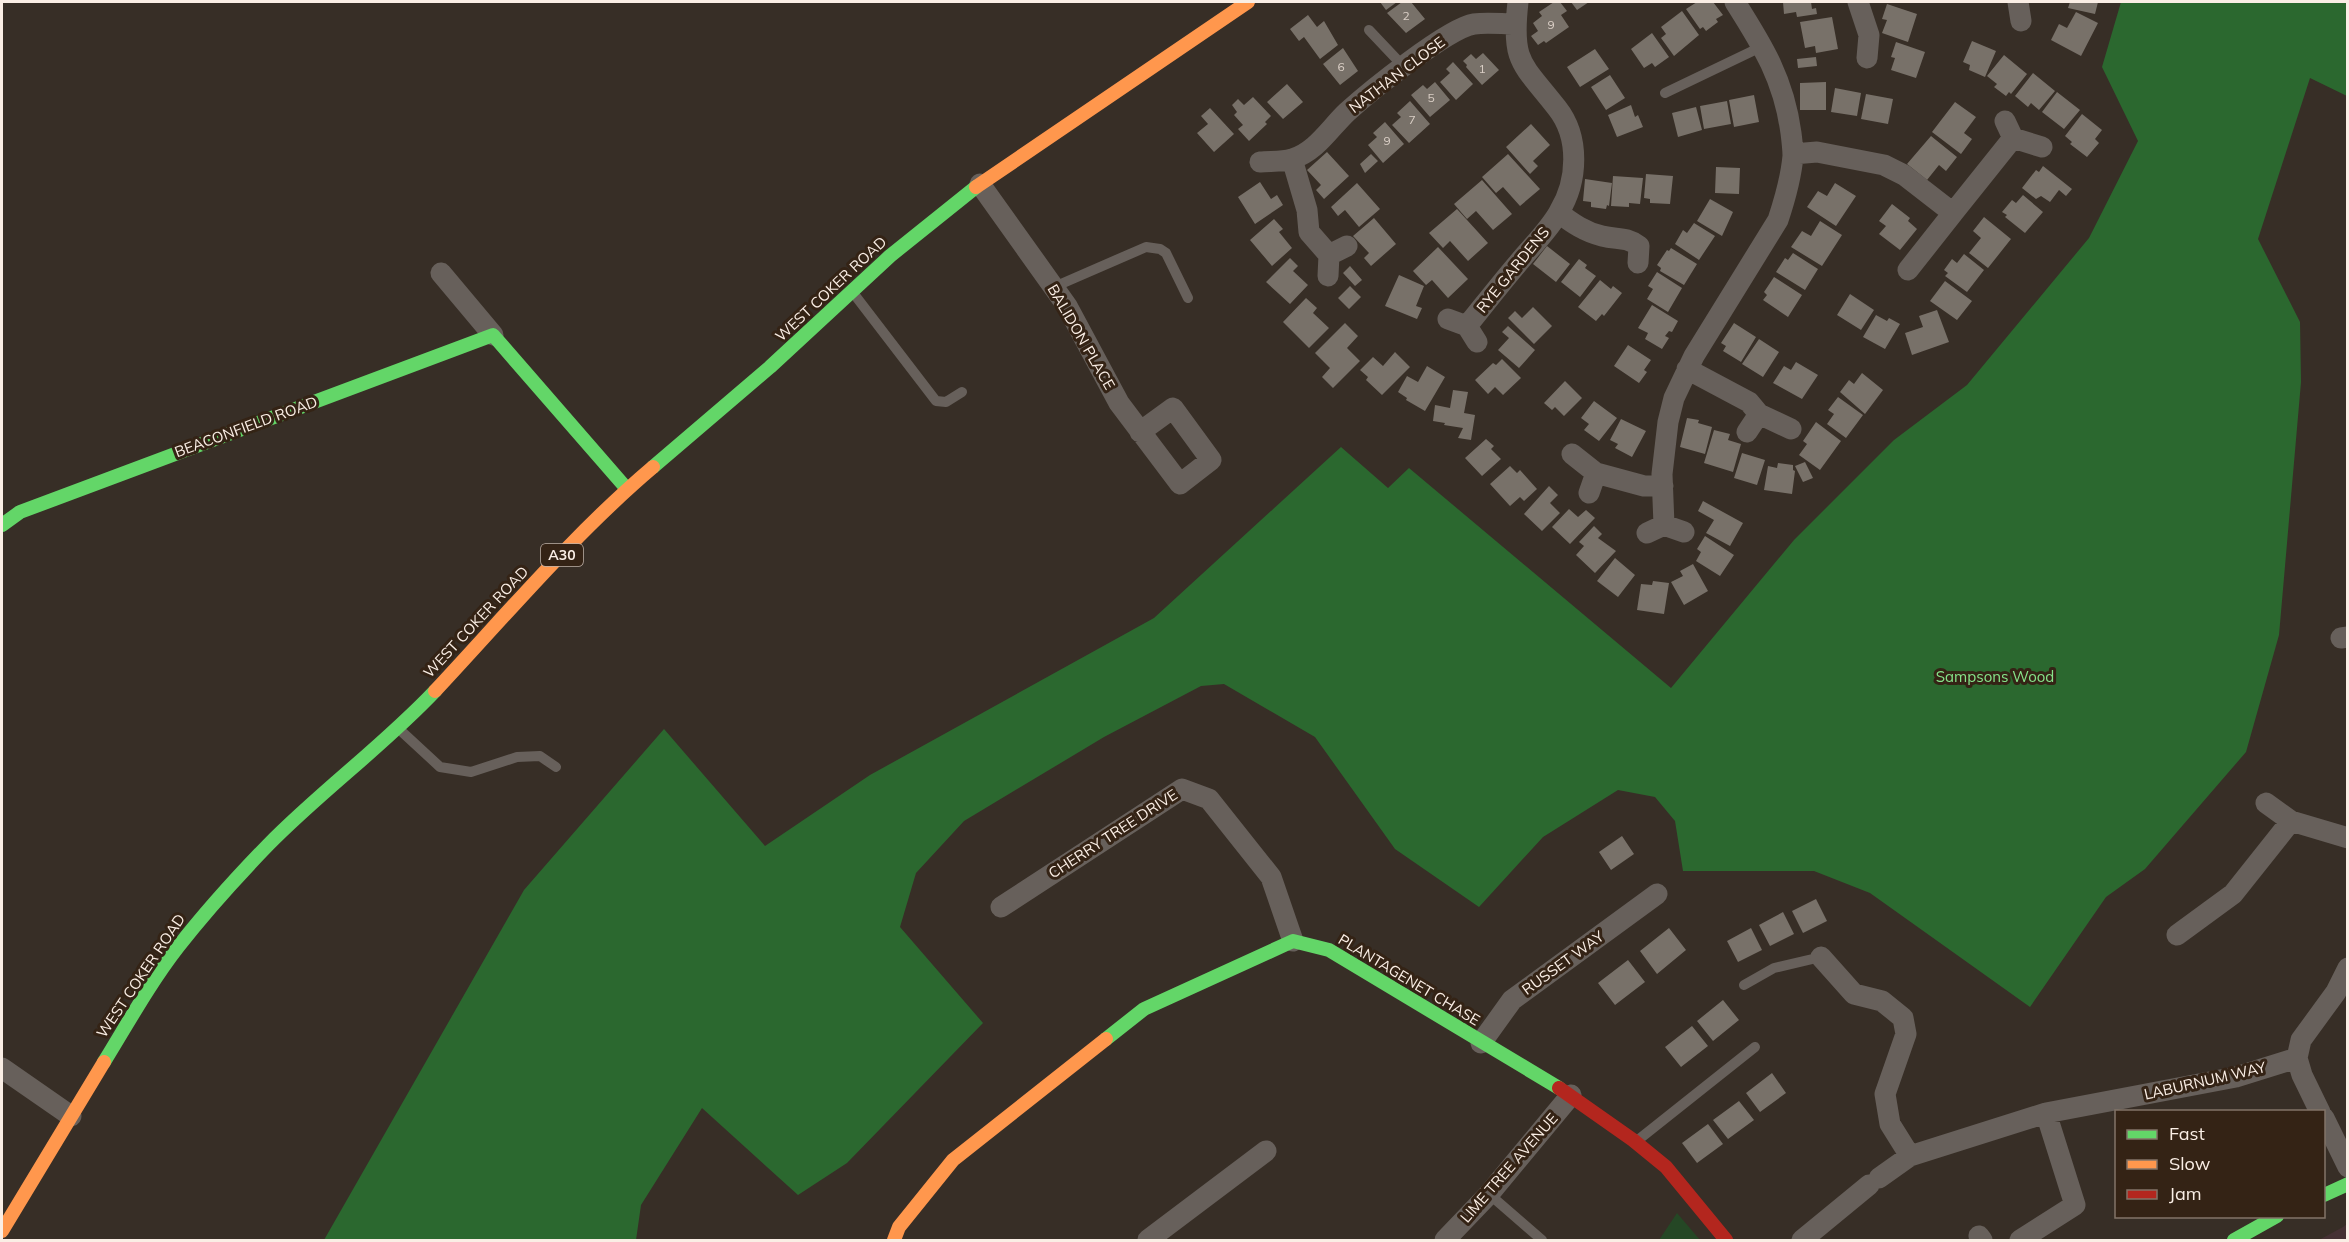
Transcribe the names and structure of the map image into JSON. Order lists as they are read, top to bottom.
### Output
{
  "streets": {
    "main road": [
      "WEST COKER ROAD",
      "BEACONFIELD ROAD",
      "A30",
      "PLANTAGENET CHASE"
    ],
    "street": [
      "NATHAN CLOSE",
      "RYE GARDENS",
      "BALIDON PLACE",
      "CHERRY TREE DRIVE",
      "RUSSET WAY",
      "LABURNUM WAY",
      "LIME TREE AVENUE"
    ]
  },
  "crossings": [
    ["NATHAN CLOSE", "RYE GARDENS"],
    ["WEST COKER ROAD", "BALIDON PLACE"],
    ["CHERRY TREE DRIVE", "PLANTAGENET CHASE"],
    ["RUSSET WAY", "PLANTAGENET CHASE"],
    ["PLANTAGENET CHASE", "LIME TREE AVENUE"]
  ],
  "parks": ["Sampsons Wood"],
  "house_numbers": [
    "2",
    "9",
    "6",
    "1",
    "5",
    "7",
    "9"
  ],
  "legend": ["Fast", "Slow", "Jam"]
}
